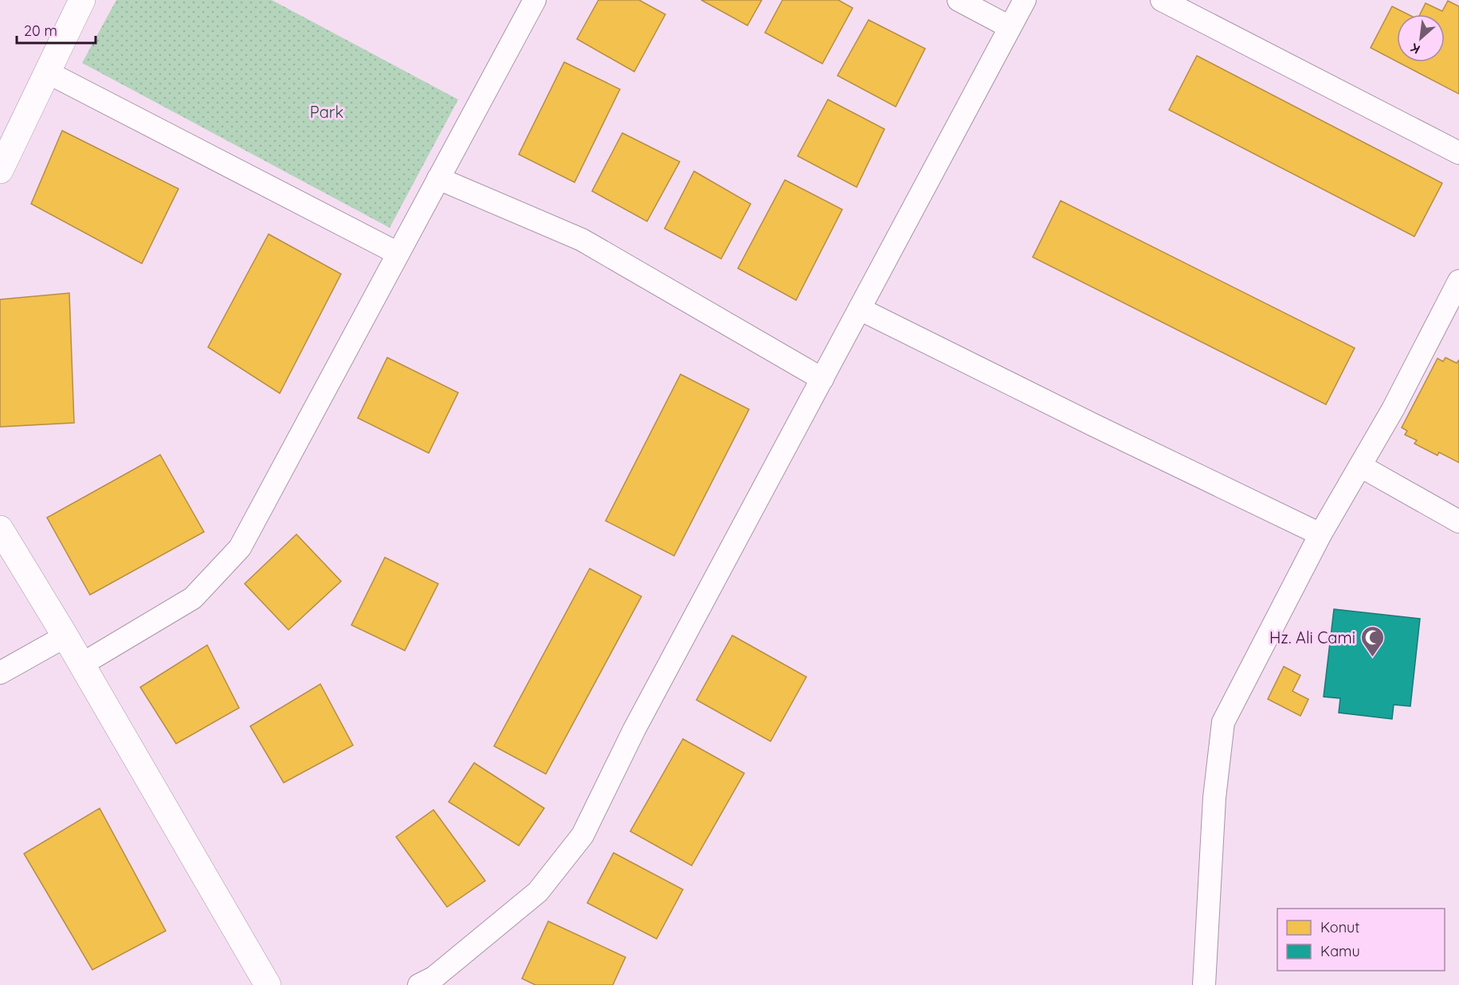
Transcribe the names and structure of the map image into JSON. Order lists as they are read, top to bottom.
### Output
{
  "parks": ["Park"],
  "places": {
    "mosque": ["Hz. Ali Cami"]
  },
  "legend": ["Konut", "Kamu"],
  "scale_bar": "20 m",
  "north": "bottom left"
}
